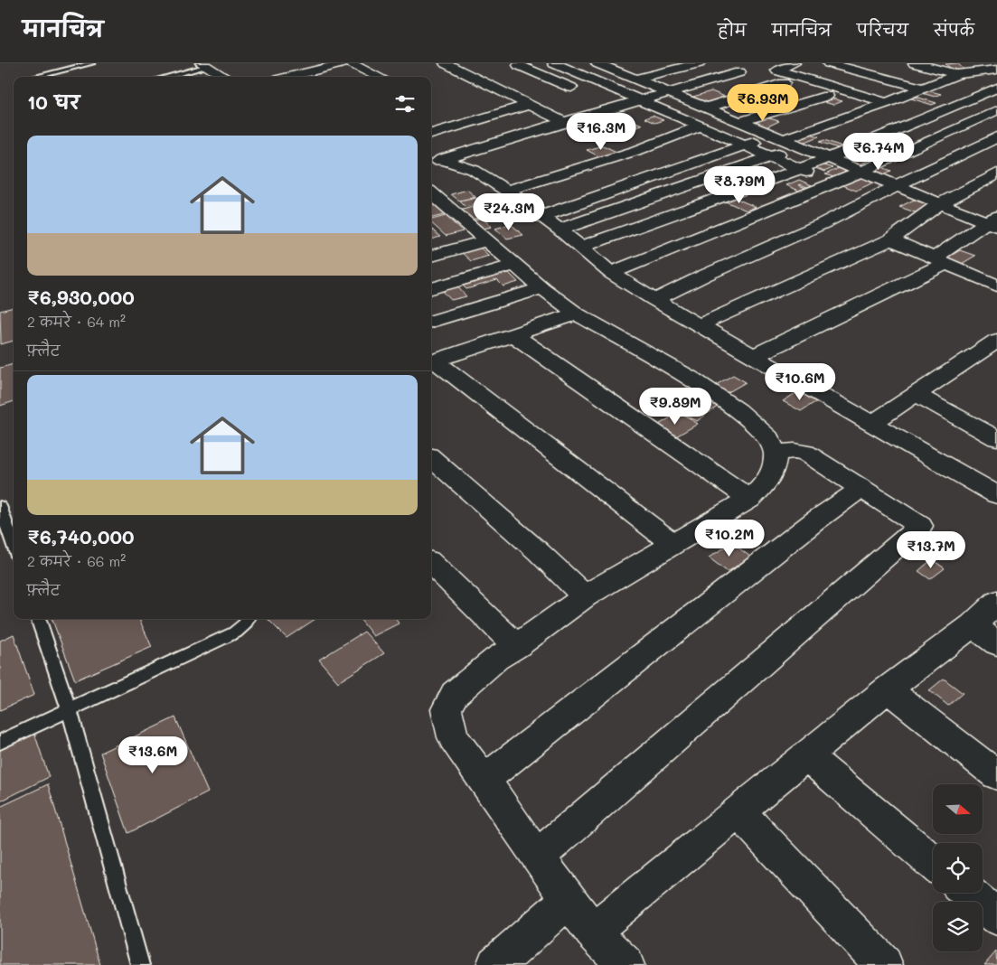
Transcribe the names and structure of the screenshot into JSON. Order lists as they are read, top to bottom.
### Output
{
  "north": "right",
  "page": {
    "header": "मानचित्र",
    "nav": [
      "होम",
      "मानचित्र",
      "परिचय",
      "संपर्क"
    ],
    "heading": "10 घर",
    "price": [
      "₹6.93M",
      "₹16.3M",
      "₹6.74M",
      "₹8.79M",
      "₹24.3M",
      "₹10.6M",
      "₹9.89M",
      "₹10.2M",
      "₹13.7M",
      "₹13.6M"
    ],
    "list": [
      {
        "name": "₹6,930,000",
        "note": "2 कमरे · 64 m² · फ़्लैट"
      },
      {
        "name": "₹6,740,000",
        "note": "2 कमरे · 66 m² · फ़्लैट"
      }
    ]
  }
}
